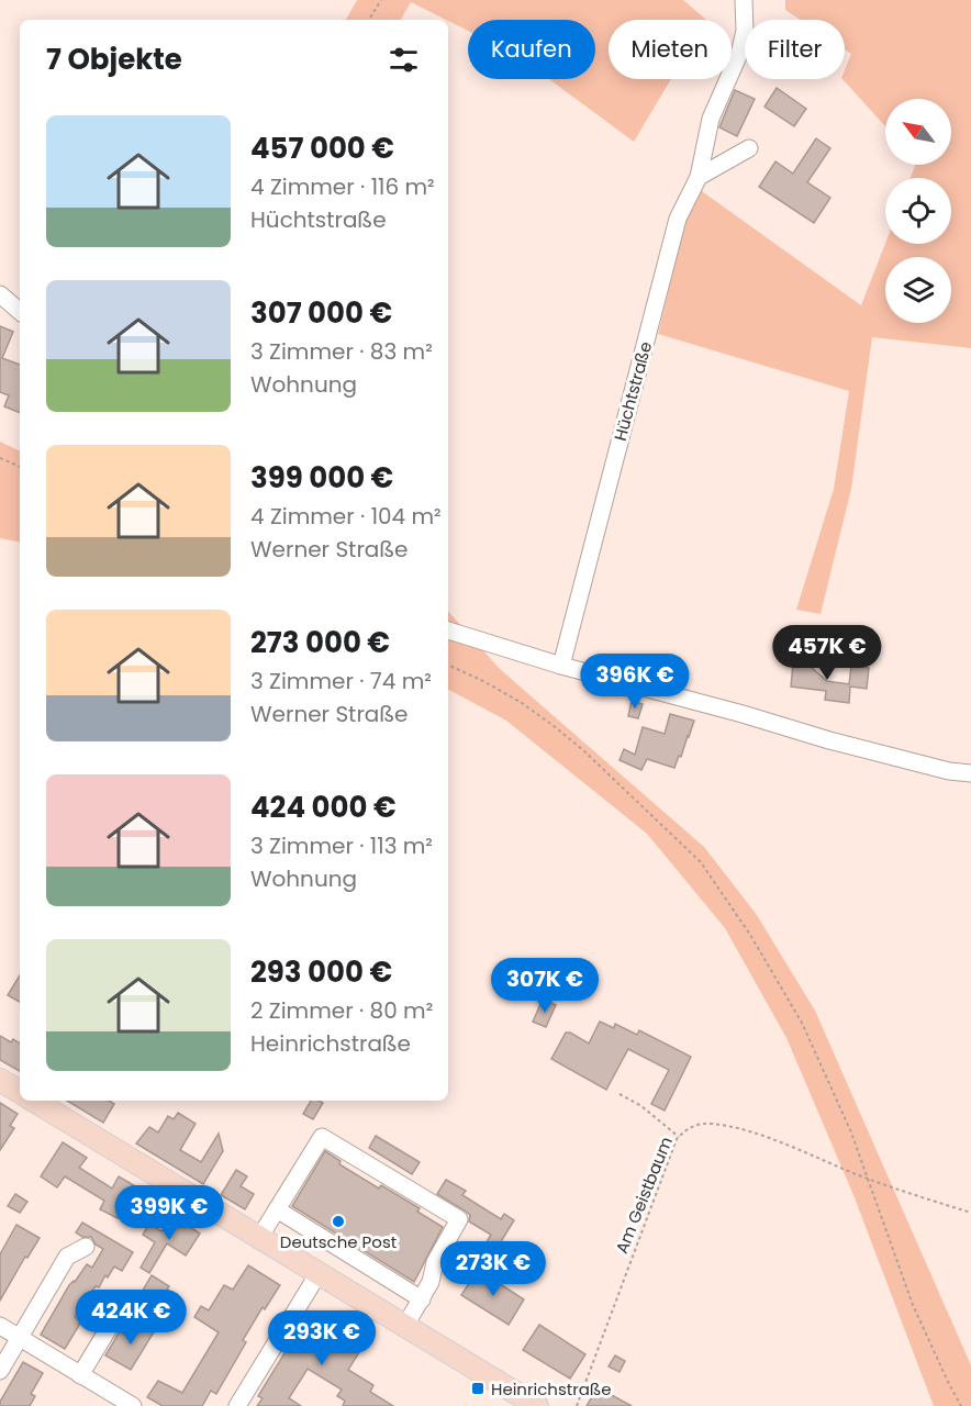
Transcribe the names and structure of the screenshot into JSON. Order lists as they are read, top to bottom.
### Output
{
  "streets": {
    "street": ["Hüchtstraße"],
    "path": ["Am Geistbaum"]
  },
  "places": {
    "other": ["Deutsche Post"],
    "transit": ["Heinrichstraße"]
  },
  "north": "top left",
  "page": {
    "chip": ["Kaufen", "Mieten", "Filter"],
    "heading": "7 Objekte",
    "list": [
      {
        "name": "457 000 €",
        "note": "4 Zimmer · 116 m² · Hüchtstraße"
      },
      {
        "name": "307 000 €",
        "note": "3 Zimmer · 83 m² · Wohnung"
      },
      {
        "name": "399 000 €",
        "note": "4 Zimmer · 104 m² · Werner Straße"
      },
      {
        "name": "273 000 €",
        "note": "3 Zimmer · 74 m² · Werner Straße"
      },
      {
        "name": "424 000 €",
        "note": "3 Zimmer · 113 m² · Wohnung"
      },
      {
        "name": "293 000 €",
        "note": "2 Zimmer · 80 m² · Heinrichstraße"
      }
    ],
    "price": [
      "457K €",
      "396K €",
      "307K €",
      "399K €",
      "273K €",
      "424K €",
      "293K €"
    ]
  }
}
